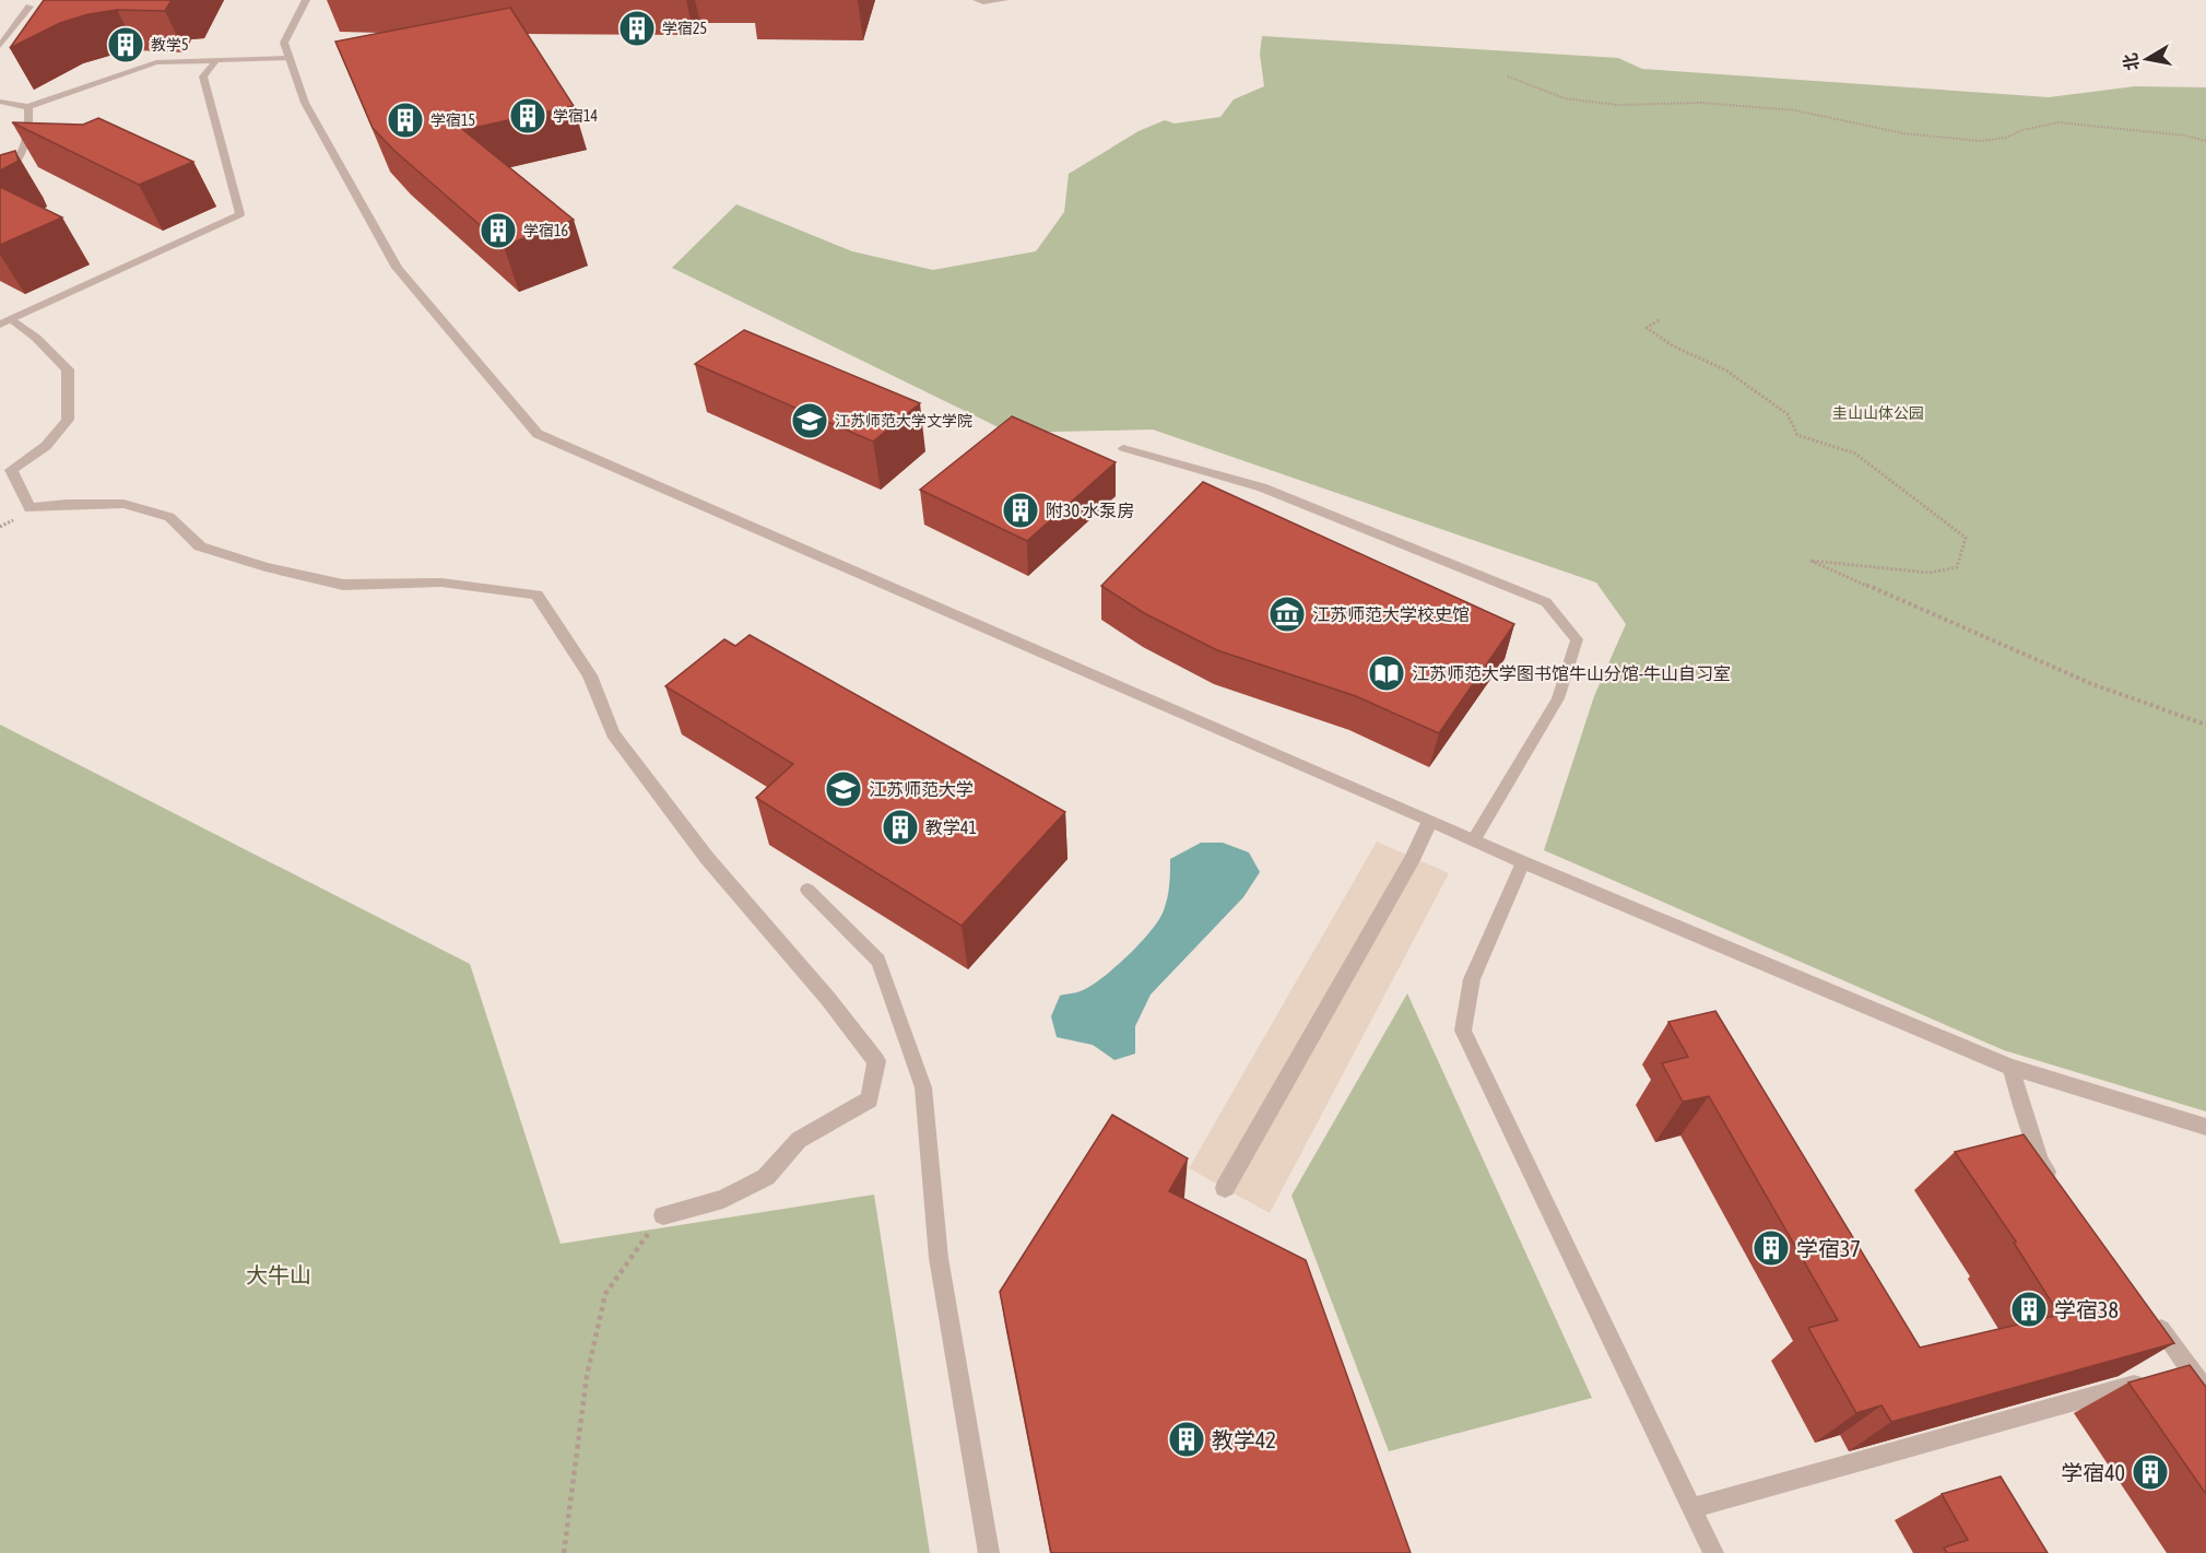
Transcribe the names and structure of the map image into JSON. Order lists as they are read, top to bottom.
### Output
{
  "parks": ["圭山山体公园", "大牛山"],
  "places": {
    "building": [
      "学宿25",
      "教学5",
      "学宿14",
      "学宿15",
      "学宿16",
      "附30 水泵房",
      "教学41",
      "学宿37",
      "学宿38",
      "教学42",
      "学宿40"
    ],
    "school or university": ["江苏师范大学文学院", "江苏师范大学"],
    "museum": ["江苏师范大学校史馆"],
    "library": ["江苏师范大学图书馆牛山分馆-牛山自习室"]
  },
  "north": "left"
}
